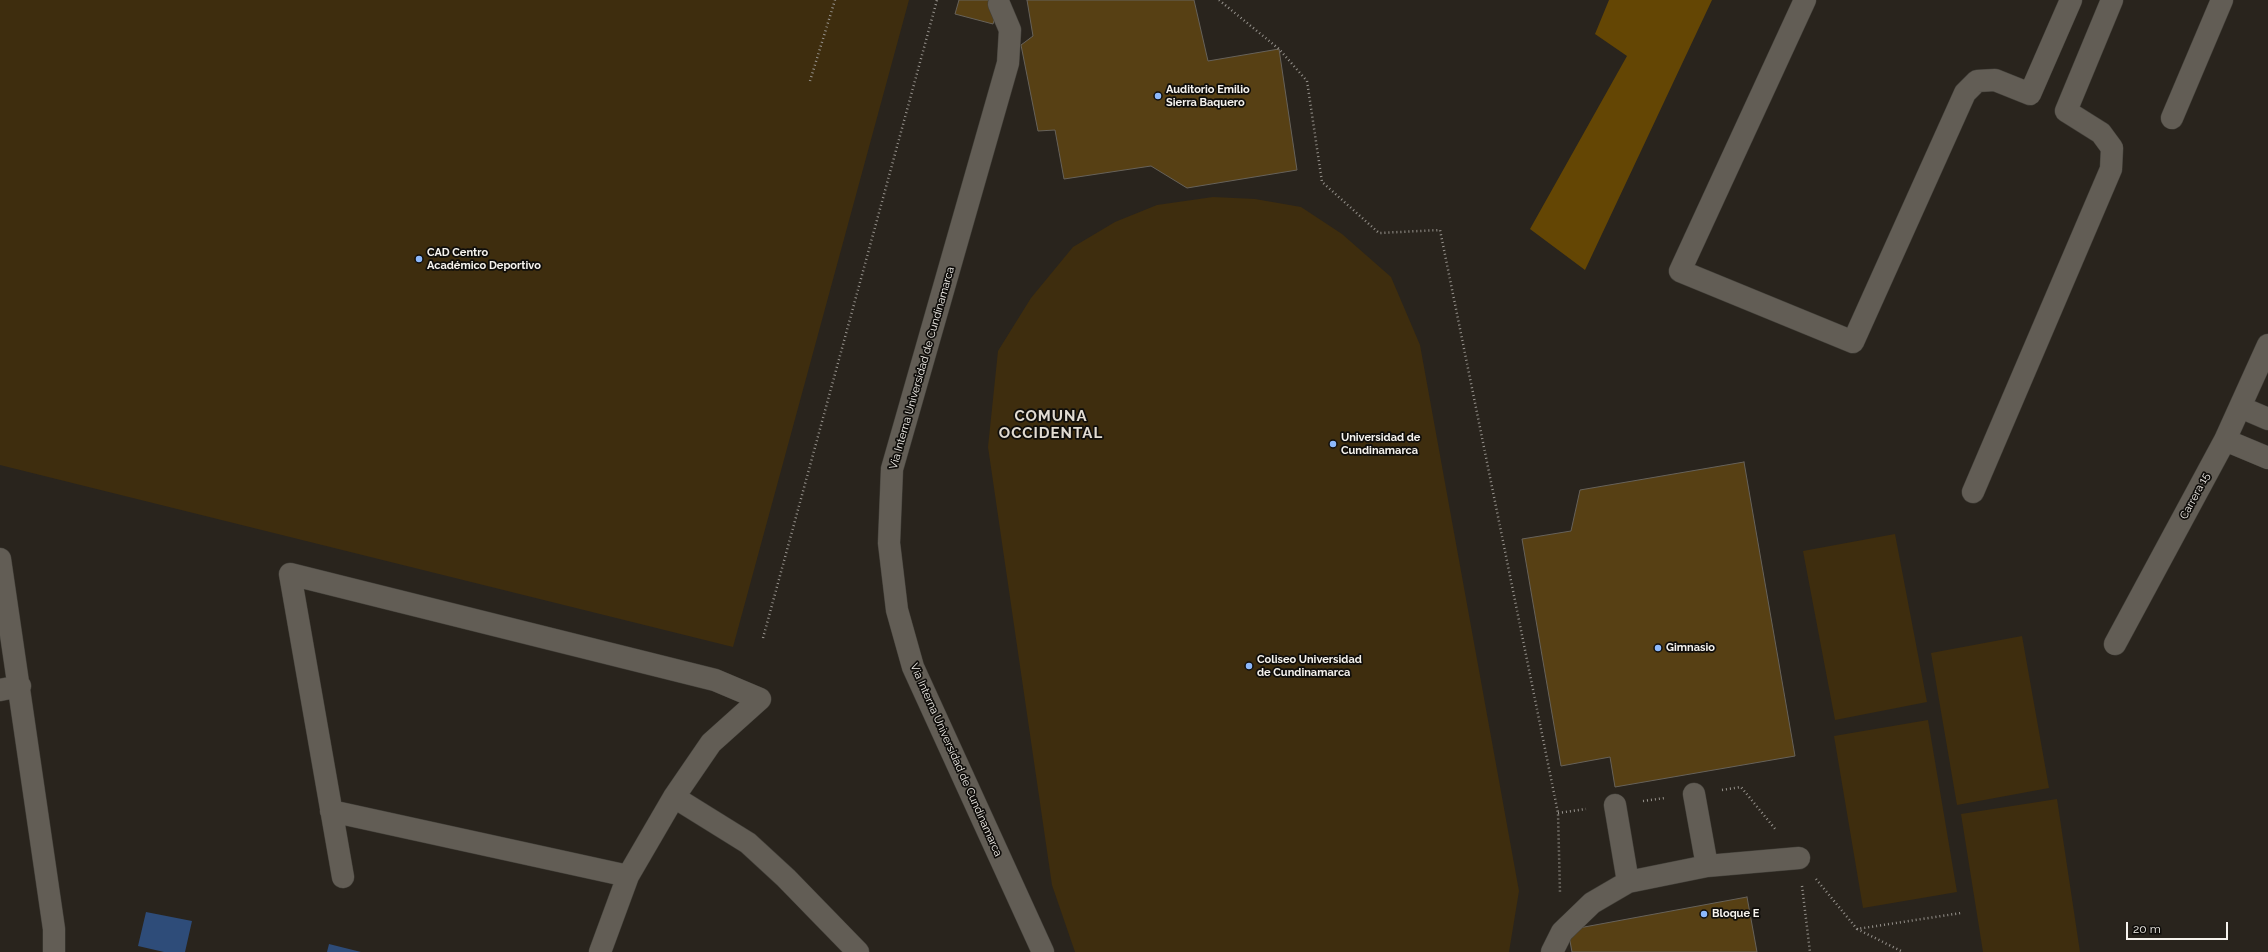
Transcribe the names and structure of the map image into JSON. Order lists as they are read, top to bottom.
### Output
{
  "streets": {
    "street": ["Via Interna Universidad de Cundinamarca", "Carrera 15"]
  },
  "districts": ["COMUNA OCCIDENTAL"],
  "places": [
    "Auditorio Emilio Sierra Baquero",
    "CAD Centro Académico Deportivo",
    "Universidad de Cundinamarca",
    "Gimnasio",
    "Coliseo Universidad de Cundinamarca",
    "Bloque E"
  ],
  "scale_bar": "20 m"
}
